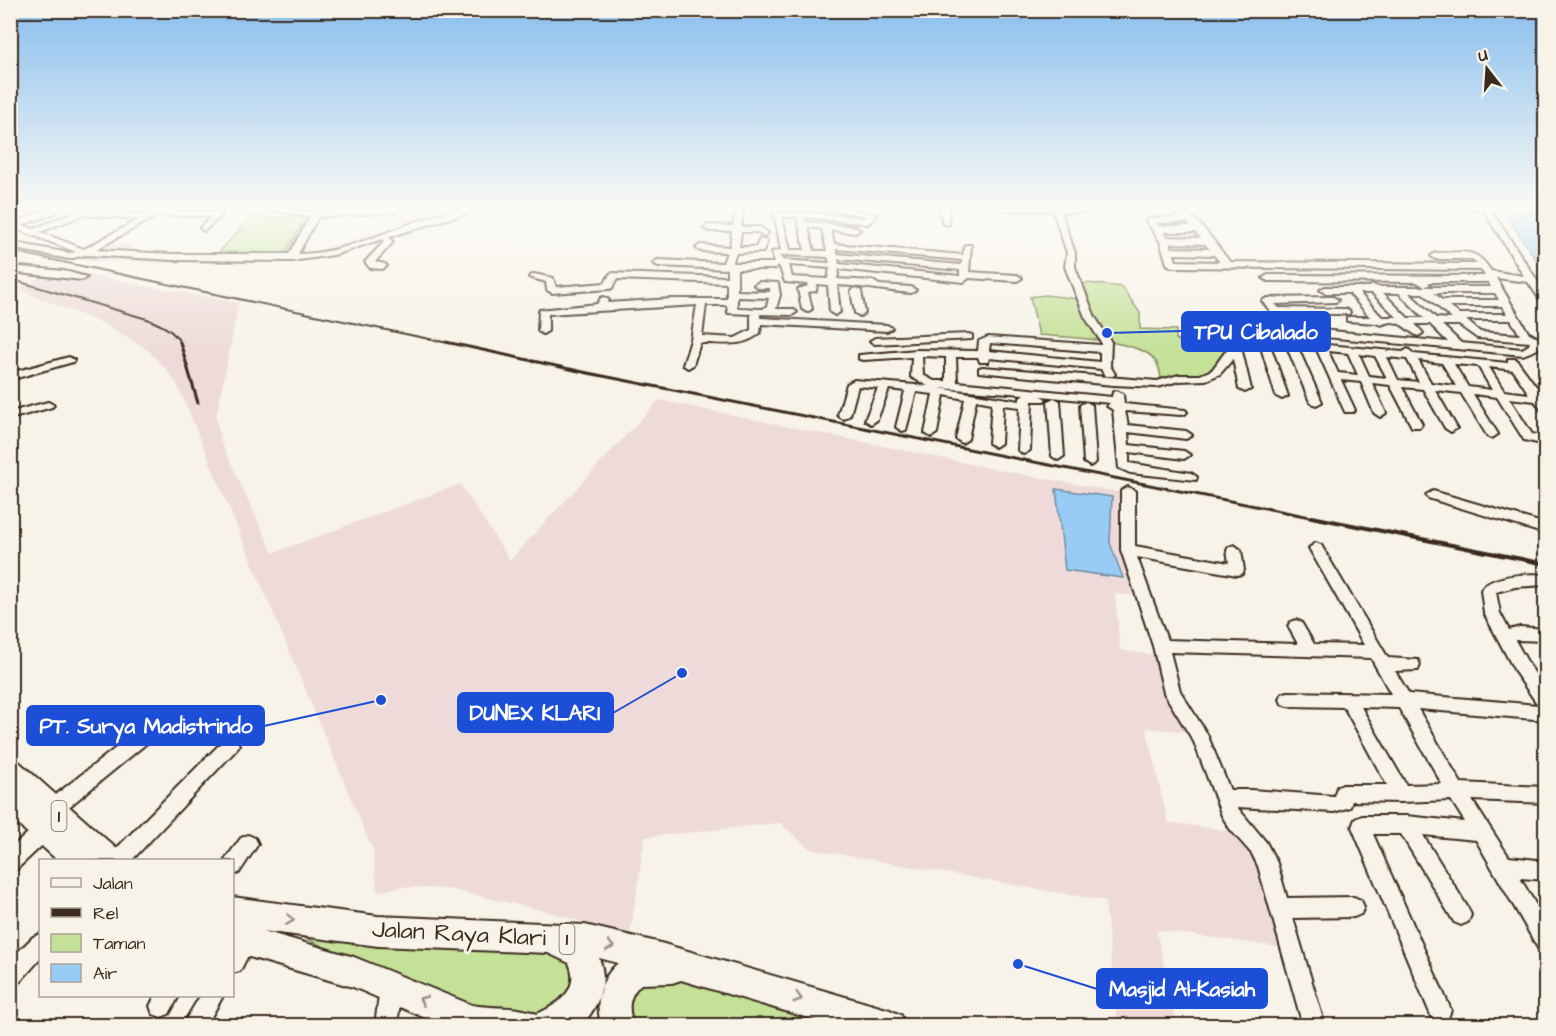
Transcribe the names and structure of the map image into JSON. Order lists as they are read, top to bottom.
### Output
{
  "streets": {
    "highway": ["1", "Jalan Raya Klari"]
  },
  "places": [
    "TPU Cibalado",
    "DUNEX KLARI",
    "PT. Surya Madistrindo",
    "Masjid Al-Kasiah"
  ],
  "legend": [
    "Jalan",
    "Rel",
    "Taman",
    "Air"
  ],
  "north": "top"
}
